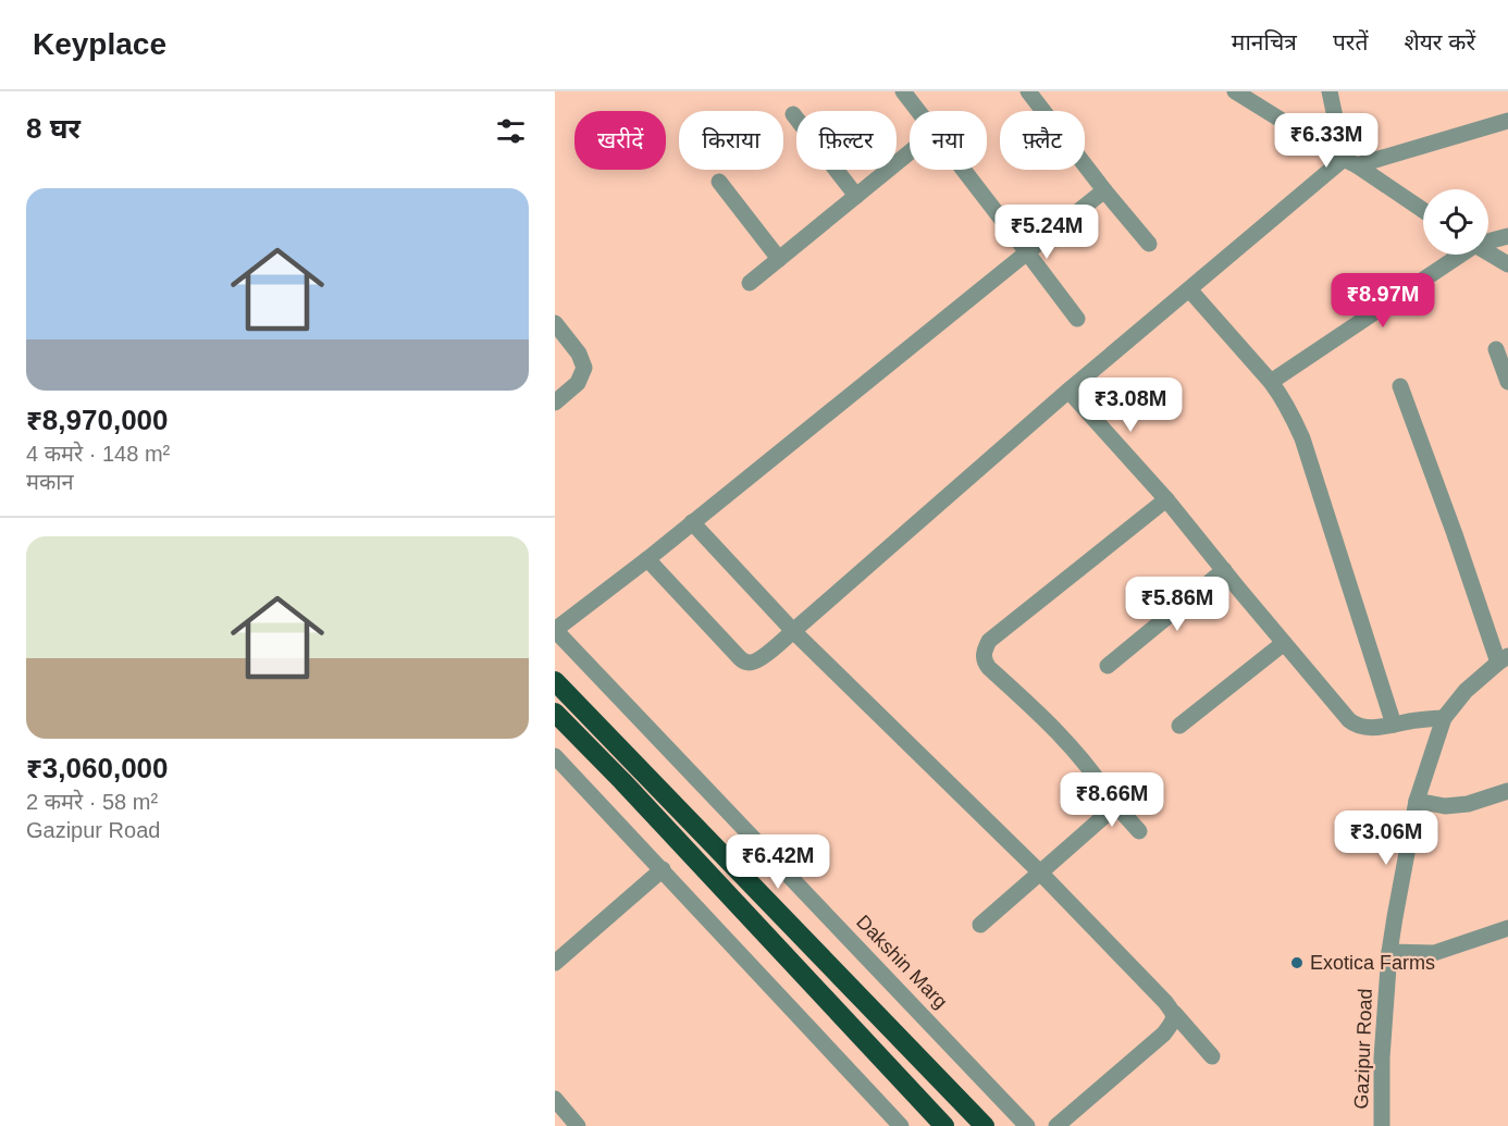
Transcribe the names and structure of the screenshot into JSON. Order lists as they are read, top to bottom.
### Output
{
  "streets": {
    "street": ["Dakshin Marg", "Gazipur Road"]
  },
  "places": ["Exotica Farms"],
  "page": {
    "header": "Keyplace",
    "nav": ["मानचित्र", "परतें", "शेयर करें"],
    "heading": "8 घर",
    "chip": [
      "खरीदें",
      "किराया",
      "फ़िल्टर",
      "नया",
      "फ़्लैट"
    ],
    "price": [
      "₹6.33M",
      "₹5.24M",
      "₹8.97M",
      "₹3.08M",
      "₹5.86M",
      "₹8.66M",
      "₹3.06M",
      "₹6.42M"
    ],
    "list": [
      {
        "name": "₹8,970,000",
        "note": "4 कमरे · 148 m² · मकान"
      },
      {
        "name": "₹3,060,000",
        "note": "2 कमरे · 58 m² · Gazipur Road"
      }
    ]
  }
}
